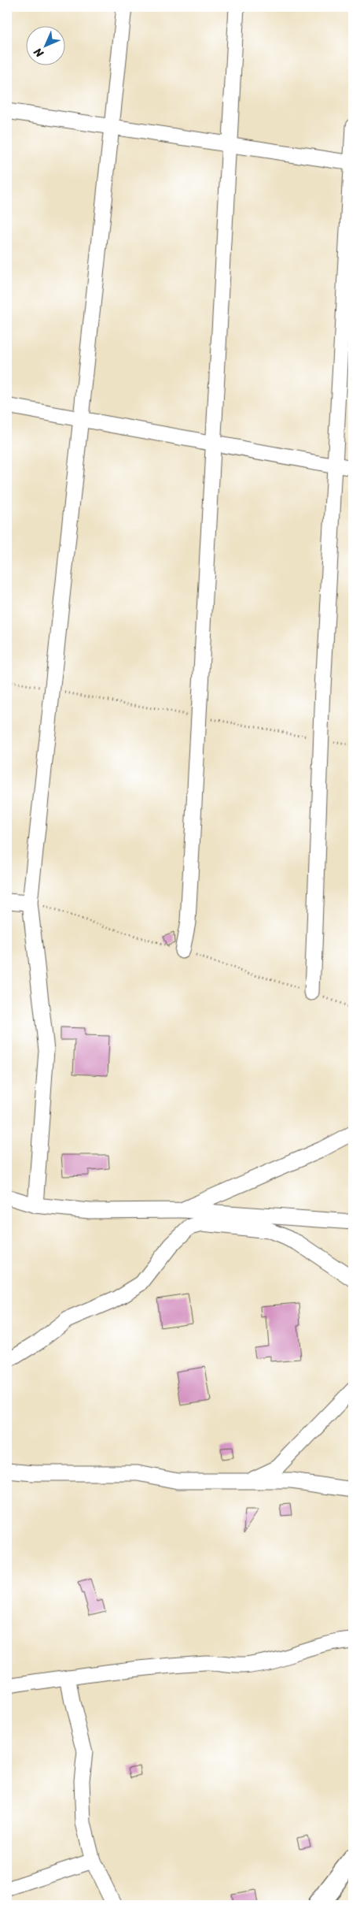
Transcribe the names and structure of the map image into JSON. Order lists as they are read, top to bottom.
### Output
{
  "north": "bottom left"
}
